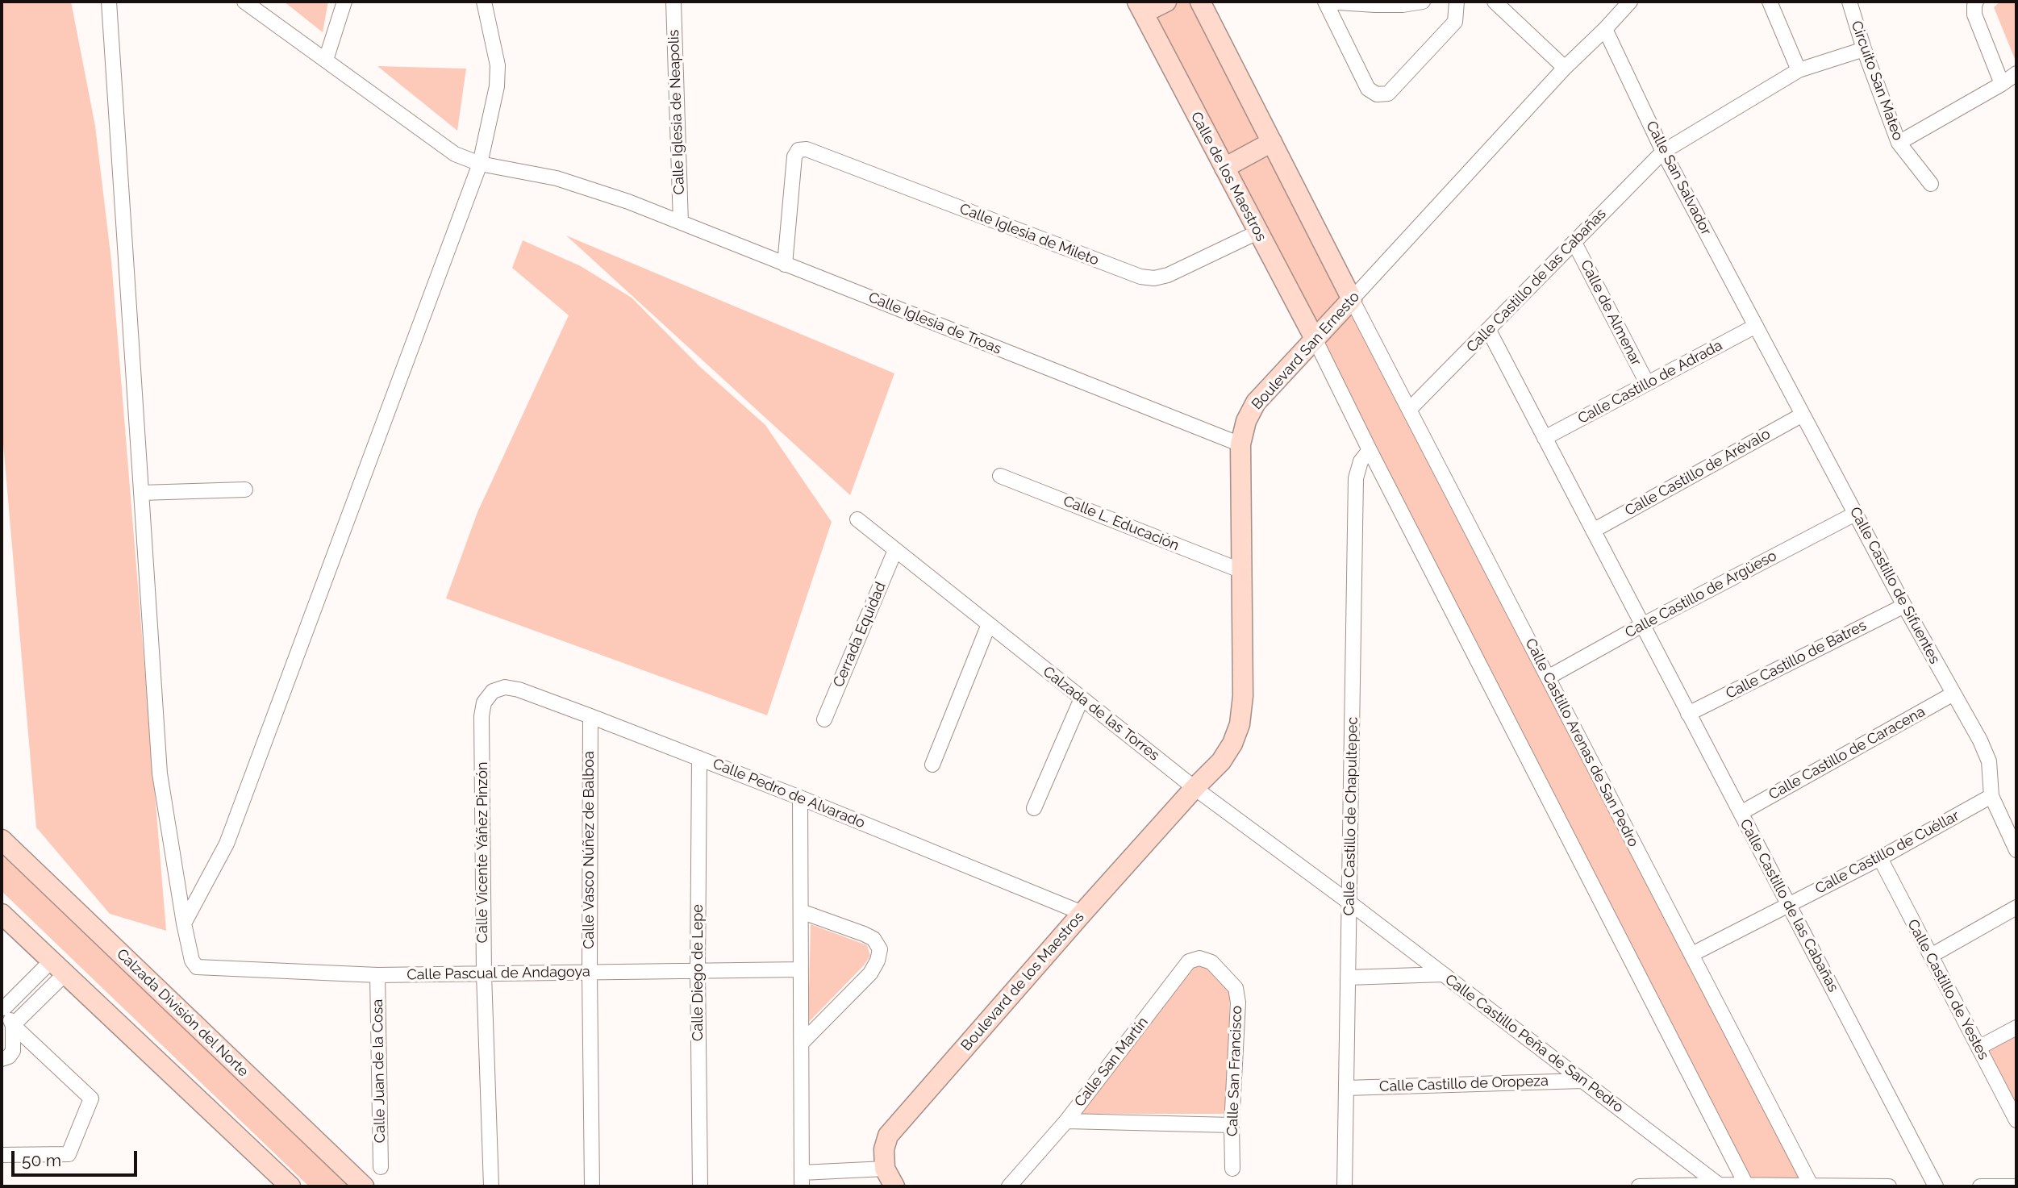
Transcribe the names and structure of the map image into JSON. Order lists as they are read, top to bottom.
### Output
{
  "streets": {
    "main road": [
      "Calle de los Maestros",
      "Boulevard San Ernesto",
      "Boulevard de los Maestros",
      "Calzada División del Norte"
    ],
    "street": [
      "Circuito San Mateo",
      "Calle Iglesia de Neapolis",
      "Calle San Salvador",
      "Calle Iglesia de Mileto",
      "Calle Castillo de las Cabañas",
      "Calle de Almenar",
      "Calle Iglesia de Troas",
      "Calle Castillo de Adrada",
      "Calle Castillo de Arévalo",
      "Calle L. Educación",
      "Calle Castillo de Sifuentes",
      "Calle Castillo de Argüeso",
      "Cerrada Equidad",
      "Calle Castillo de Batres",
      "Calzada de las Torres",
      "Calle Castillo Arenas de San Pedro",
      "Calle Castillo de Caracena",
      "Calle Pedro de Alvarado",
      "Calle Castillo de Chapultepec",
      "Calle Vasco Núñez de Balboa",
      "Calle Vicente Yáñez Pinzón",
      "Calle Castillo de Cuéllar",
      "Calle Diego de Lepe",
      "Calle Pascual de Andagoya",
      "Calle Castillo de Yestes",
      "Calle Castillo Peña de San Pedro",
      "Calle San Martín",
      "Calle Juan de la Cosa",
      "Calle San Francisco",
      "Calle Castillo de Oropeza"
    ]
  },
  "crossings": [
    ["Circuito San Mateo", "Calle Castillo de las Cabañas"],
    ["Calle Iglesia de Neapolis", "Calle Iglesia de Troas"],
    ["Calle de los Maestros", "Calle Iglesia de Mileto"],
    ["Calle de los Maestros", "Boulevard San Ernesto"],
    ["Calle San Salvador", "Calle Castillo de las Cabañas"],
    ["Calle San Salvador", "Boulevard San Ernesto"],
    ["Calle San Salvador", "Calle Castillo de Adrada"],
    ["Calle San Salvador", "Calle Castillo de Sifuentes"],
    ["Calle Iglesia de Mileto", "Calle Iglesia de Troas"],
    ["Calle Castillo de las Cabañas", "Calle de Almenar"],
    ["Calle Castillo de las Cabañas", "Calle Castillo de Argüeso"],
    ["Calle Castillo de las Cabañas", "Calle Castillo de Batres"],
    ["Calle Castillo de las Cabañas", "Calle Castillo Arenas de San Pedro"],
    ["Calle Castillo de las Cabañas", "Calle Castillo de Caracena"],
    ["Calle Castillo de las Cabañas", "Calle Castillo de Cuéllar"],
    ["Calle de Almenar", "Calle Castillo de Adrada"],
    ["Calle Iglesia de Troas", "Boulevard San Ernesto"],
    ["Boulevard San Ernesto", "Calle L. Educación"],
    ["Boulevard San Ernesto", "Calzada de las Torres"],
    ["Boulevard San Ernesto", "Calle Castillo Arenas de San Pedro"],
    ["Boulevard San Ernesto", "Boulevard de los Maestros"],
    ["Calle Castillo de Adrada", "Calle Castillo de Sifuentes"],
    ["Calle Castillo de Arévalo", "Calle Castillo de Sifuentes"],
    ["Calle Castillo de Sifuentes", "Calle Castillo de Argüeso"],
    ["Calle Castillo de Sifuentes", "Calle Castillo de Batres"],
    ["Calle Castillo de Sifuentes", "Calle Castillo de Caracena"],
    ["Calle Castillo de Sifuentes", "Calle Castillo de Cuéllar"],
    ["Calle Castillo de Argüeso", "Calle Castillo Arenas de San Pedro"],
    ["Cerrada Equidad", "Calzada de las Torres"],
    ["Calzada de las Torres", "Calle Castillo de Chapultepec"],
    ["Calzada de las Torres", "Boulevard de los Maestros"],
    ["Calzada de las Torres", "Calle Castillo Peña de San Pedro"],
    ["Calle Castillo Arenas de San Pedro", "Calle Castillo de Cuéllar"],
    ["Calle Pedro de Alvarado", "Calle Vasco Núñez de Balboa"],
    ["Calle Pedro de Alvarado", "Calle Vicente Yáñez Pinzón"],
    ["Calle Pedro de Alvarado", "Calle Diego de Lepe"],
    ["Calle Pedro de Alvarado", "Boulevard de los Maestros"],
    ["Calle Castillo de Chapultepec", "Calle Castillo Peña de San Pedro"],
    ["Calle Castillo de Chapultepec", "Calle Castillo de Oropeza"],
    ["Calle Vasco Núñez de Balboa", "Calle Pascual de Andagoya"],
    ["Calle Vicente Yáñez Pinzón", "Calle Pascual de Andagoya"],
    ["Calle Castillo de Cuéllar", "Calle Castillo de Yestes"],
    ["Calle Diego de Lepe", "Calle Pascual de Andagoya"],
    ["Calle Pascual de Andagoya", "Calle Juan de la Cosa"],
    ["Calle Castillo Peña de San Pedro", "Calle Castillo de Oropeza"],
    ["Calle San Martín", "Calle San Francisco"]
  ],
  "scale_bar": "50 m"
}
